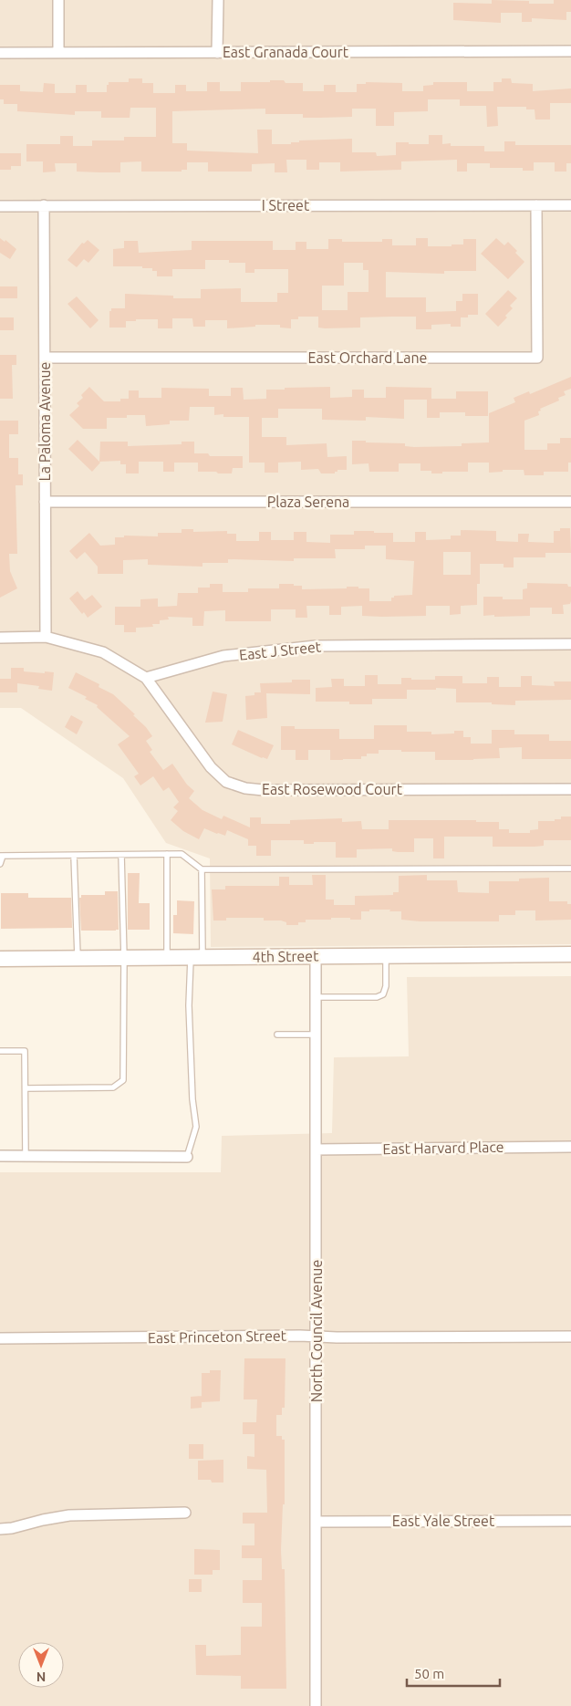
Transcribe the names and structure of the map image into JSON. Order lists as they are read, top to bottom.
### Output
{
  "streets": {
    "main road": ["4th Street"],
    "street": [
      "East Granada Court",
      "I Street",
      "East Orchard Lane",
      "La Paloma Avenue",
      "Plaza Serena",
      "East J Street",
      "East Rosewood Court",
      "East Harvard Place",
      "North Council Avenue",
      "East Princeton Street",
      "East Yale Street"
    ]
  },
  "crossings": [
    ["I Street", "East Orchard Lane"],
    ["I Street", "La Paloma Avenue"],
    ["East Orchard Lane", "La Paloma Avenue"],
    ["La Paloma Avenue", "Plaza Serena"],
    ["East J Street", "East Rosewood Court"],
    ["4th Street", "North Council Avenue"],
    ["East Harvard Place", "North Council Avenue"],
    ["North Council Avenue", "East Princeton Street"],
    ["North Council Avenue", "East Yale Street"]
  ],
  "scale_bar": "50 m",
  "north": "bottom"
}
